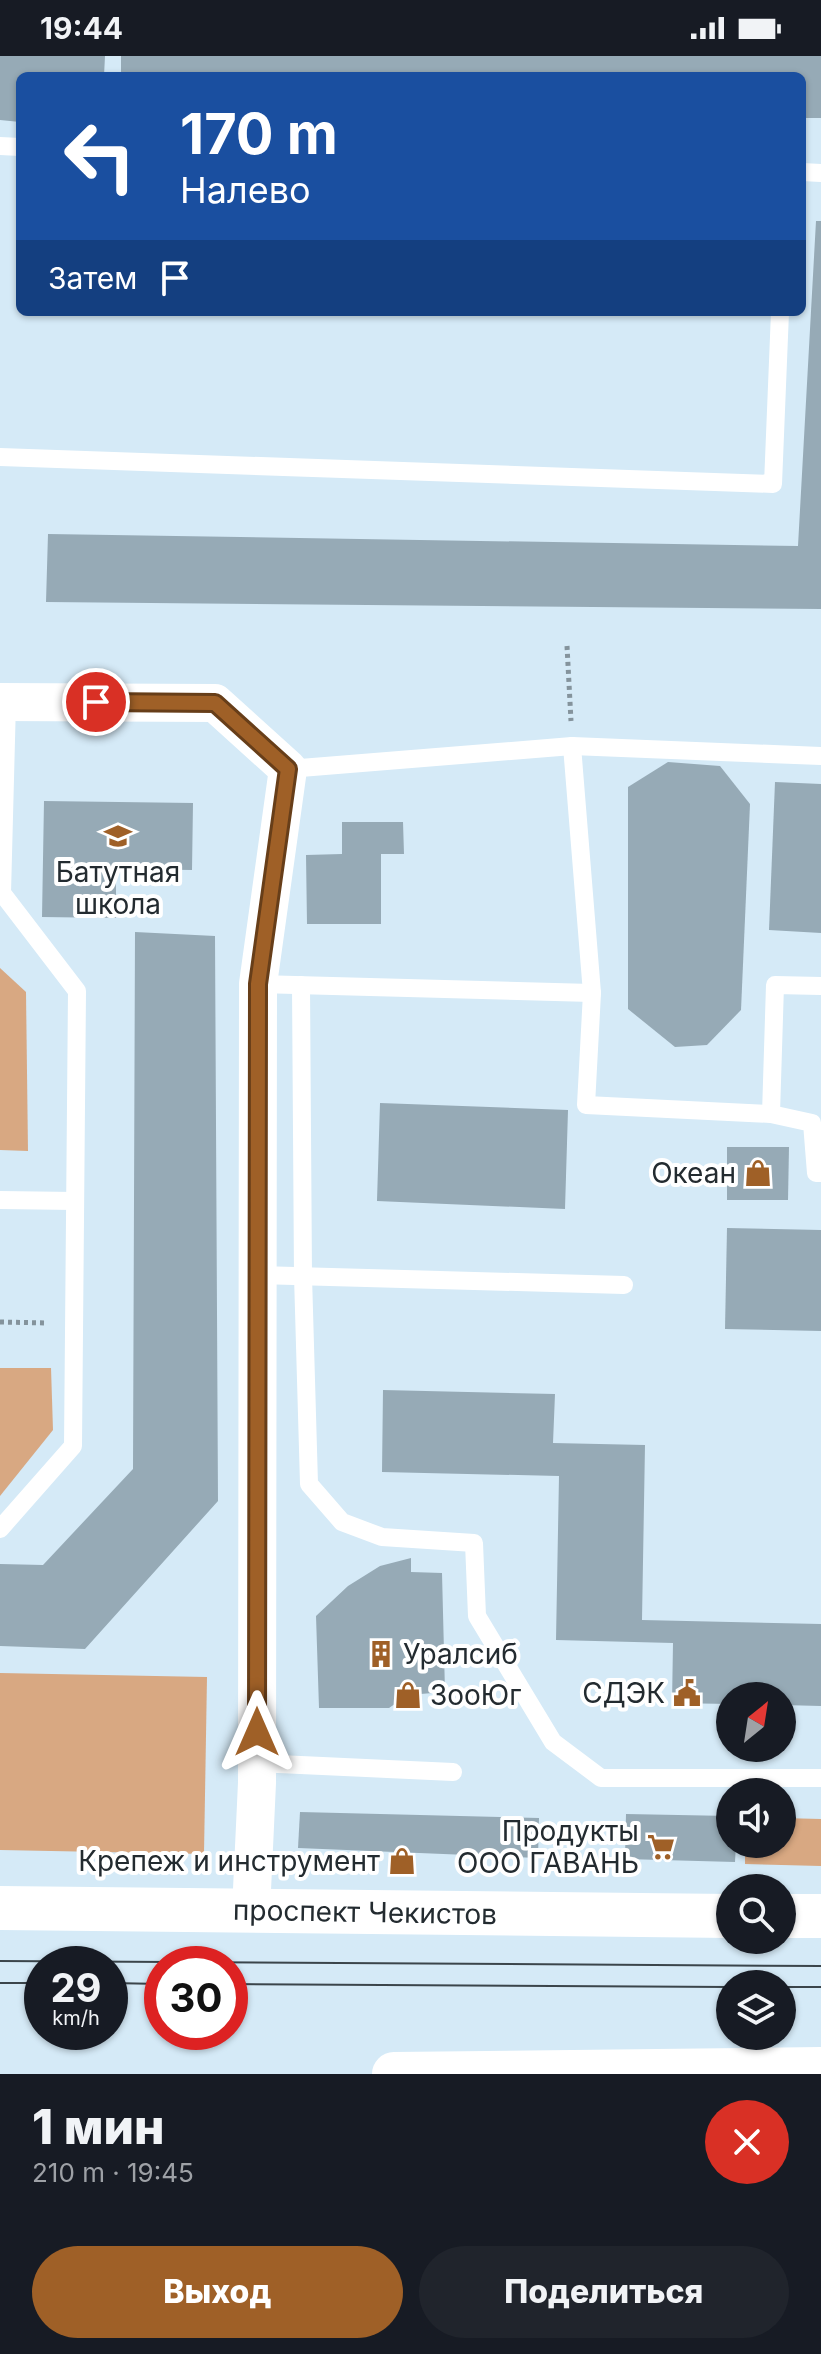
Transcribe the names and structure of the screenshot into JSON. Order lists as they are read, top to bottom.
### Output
{
  "streets": {
    "main road": ["проспект Чекистов"]
  },
  "places": {
    "school or university": ["Батутная школа"],
    "shop": ["Океан", "ЗооЮг", "Крепеж и инструмент"],
    "building": ["Уралсиб"],
    "public building": ["СДЭК"],
    "supermarket": ["Продукты ООО ГАВАНЬ"]
  },
  "north": "top right",
  "page": {
    "status": "19:44",
    "turn": ["170 m", "Налево"],
    "then": "Затем",
    "speed": "29 km/h",
    "limit": "30",
    "heading": ["1 мин", "210 m · 19:45"],
    "buttons": ["Выход", "Поделиться"]
  }
}
